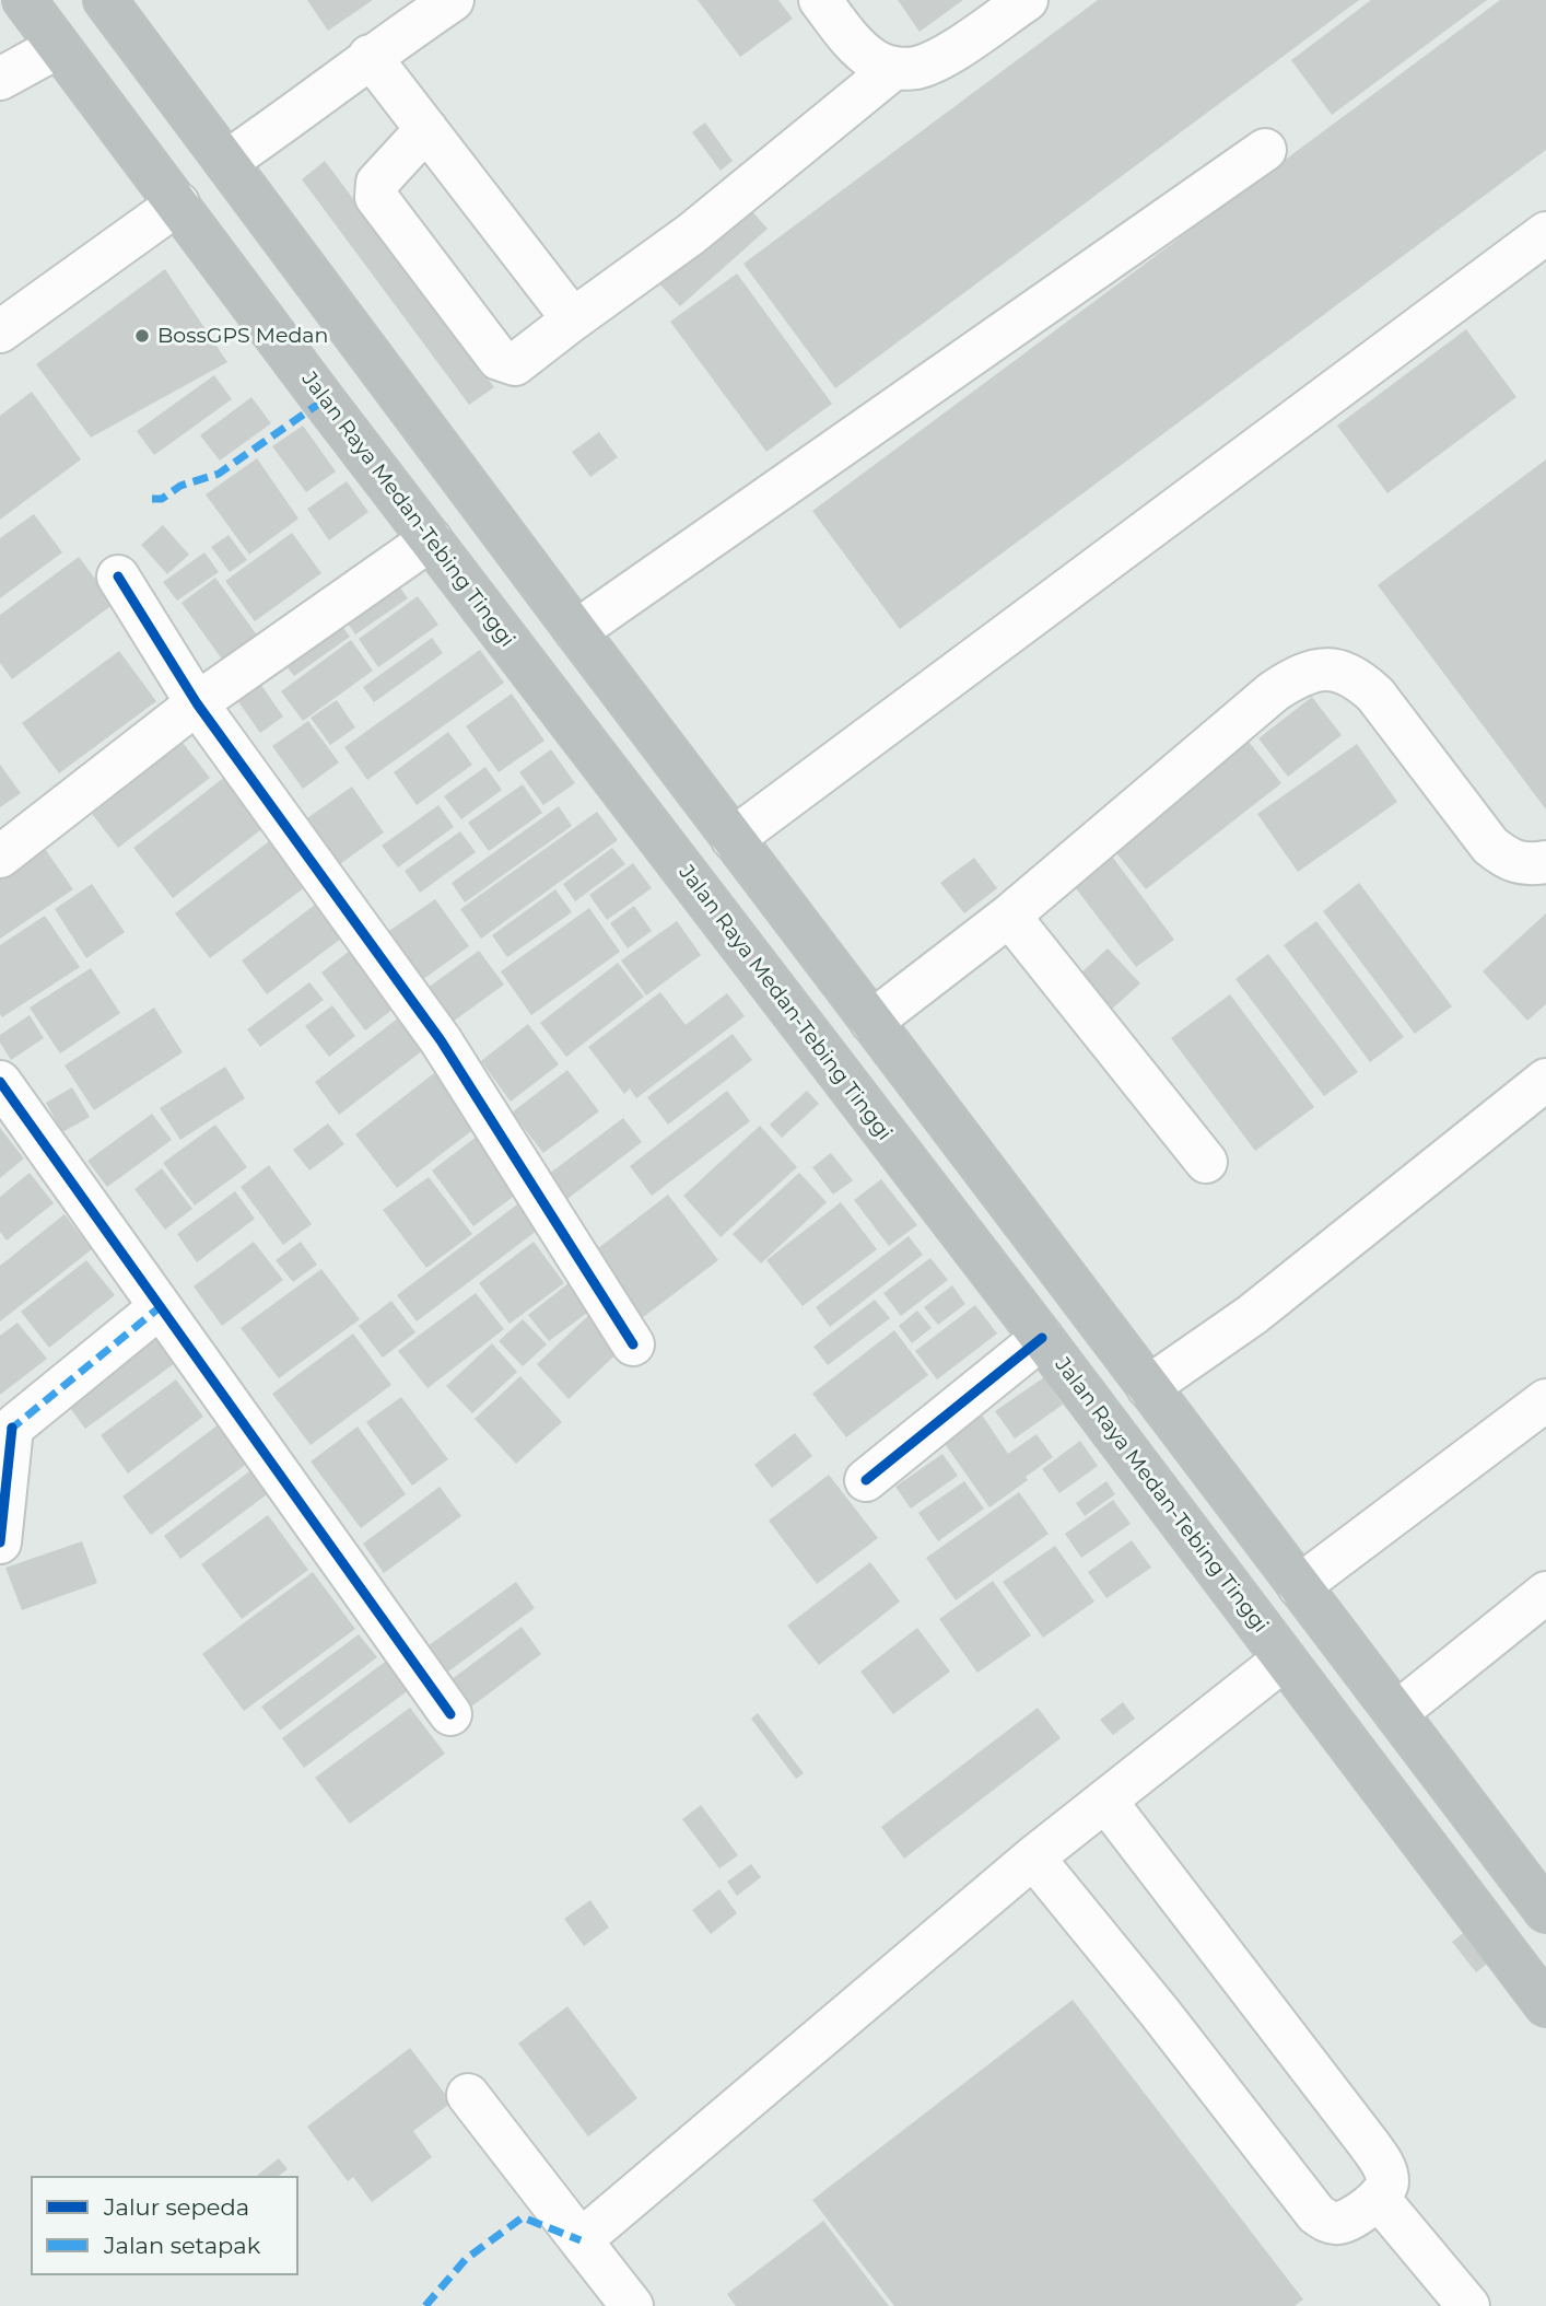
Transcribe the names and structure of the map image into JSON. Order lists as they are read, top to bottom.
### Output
{
  "streets": {
    "highway": ["Jalan Raya Medan-Tebing Tinggi"]
  },
  "places": ["BossGPS Medan"],
  "legend": ["Jalur sepeda", "Jalan setapak"]
}
